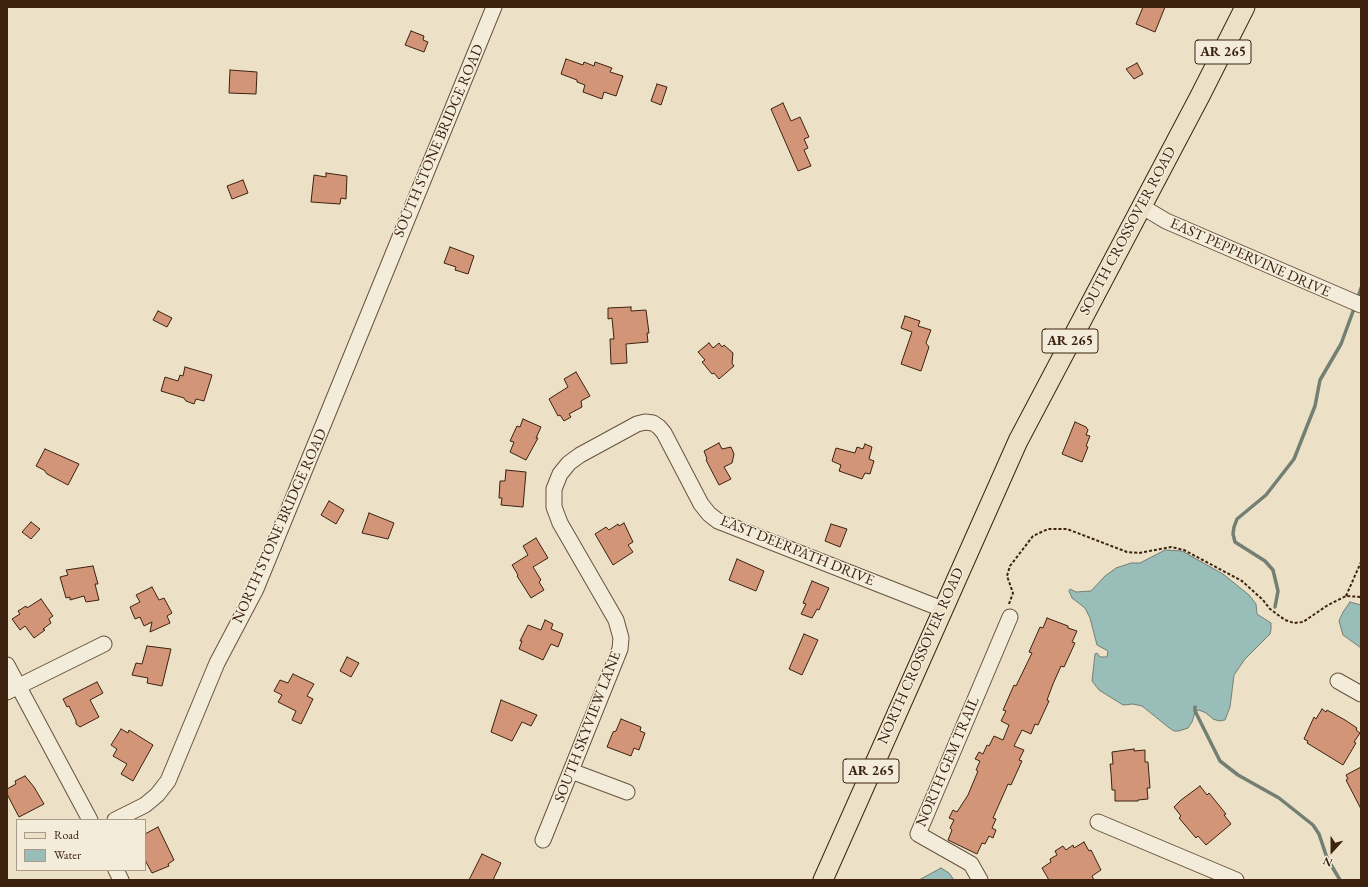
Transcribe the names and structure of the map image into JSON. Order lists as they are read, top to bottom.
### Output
{
  "streets": {
    "main road": ["AR 265", "SOUTH CROSSOVER ROAD", "NORTH CROSSOVER ROAD"],
    "street": [
      "SOUTH STONE BRIDGE ROAD",
      "EAST PEPPERVINE DRIVE",
      "NORTH STONE BRIDGE ROAD",
      "EAST DEERPATH DRIVE",
      "SOUTH SKYVIEW LANE",
      "NORTH GEM TRAIL"
    ]
  },
  "crossings": [
    ["SOUTH STONE BRIDGE ROAD", "NORTH STONE BRIDGE ROAD"],
    ["SOUTH CROSSOVER ROAD", "EAST PEPPERVINE DRIVE"],
    ["SOUTH CROSSOVER ROAD", "NORTH CROSSOVER ROAD"],
    ["EAST DEERPATH DRIVE", "NORTH CROSSOVER ROAD"],
    ["EAST DEERPATH DRIVE", "SOUTH SKYVIEW LANE"]
  ],
  "legend": ["Road", "Water"],
  "north": "bottom"
}
